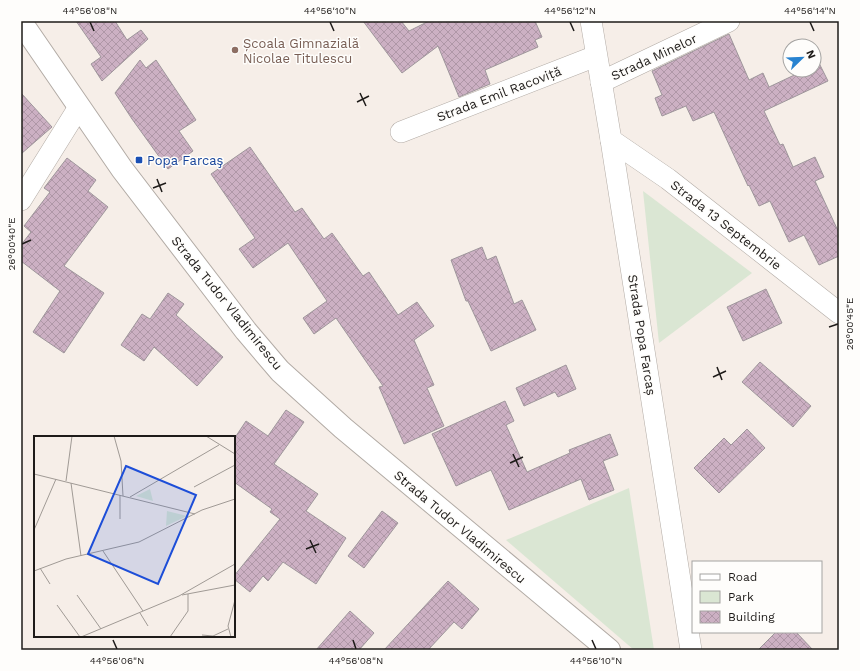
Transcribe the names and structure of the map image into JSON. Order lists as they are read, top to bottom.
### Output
{
  "streets": {
    "street": [
      "Strada Minelor",
      "Strada Emil Racoviță",
      "Strada 13 Septembrie",
      "Strada Tudor Vladimirescu",
      "Strada Popa Farcaș"
    ]
  },
  "crossings": [
    ["Strada Minelor", "Strada Popa Farcaș"],
    ["Strada Emil Racoviță", "Strada Popa Farcaș"],
    ["Strada 13 Septembrie", "Strada Popa Farcaș"]
  ],
  "places": {
    "other": ["Școala Gimnazială Nicolae Titulescu"],
    "transit": ["Popa Farcaş"]
  },
  "legend": ["Road", "Park", "Building"],
  "north": "top right",
  "coordinates": [
    "44°56'08\"N",
    "44°56'10\"N",
    "44°56'12\"N",
    "44°56'14\"N",
    "26°00'40\"E",
    "26°00'45\"E",
    "44°56'06\"N"
  ]
}
